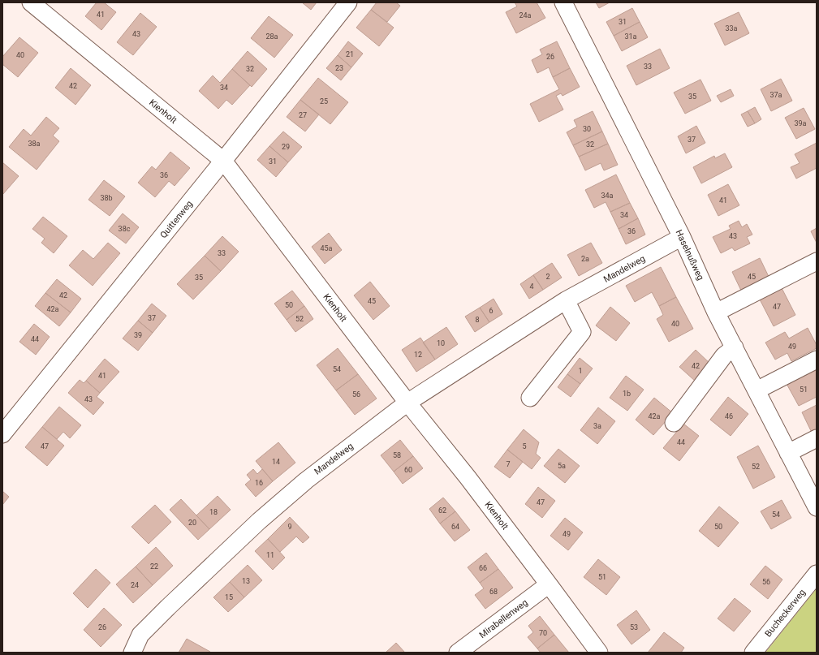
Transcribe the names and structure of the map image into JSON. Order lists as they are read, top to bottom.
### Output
{
  "streets": {
    "street": [
      "Kienholt",
      "Quittenweg",
      "Haselnußweg",
      "Mandelweg",
      "Bucheckerweg",
      "Mirabellenweg"
    ]
  },
  "crossings": [
    ["Kienholt", "Quittenweg"],
    ["Kienholt", "Mandelweg"],
    ["Kienholt", "Mirabellenweg"],
    ["Haselnußweg", "Mandelweg"]
  ],
  "house_numbers": [
    "41",
    "24a",
    "31",
    "33a",
    "43",
    "28a",
    "31a",
    "21",
    "40",
    "26",
    "33",
    "23",
    "32",
    "42",
    "34",
    "37a",
    "35",
    "25",
    "27",
    "39a",
    "30",
    "37",
    "38a",
    "32",
    "29",
    "31",
    "36",
    "34a",
    "38b",
    "41",
    "34",
    "38c",
    "36",
    "43",
    "45a",
    "33",
    "2a",
    "2",
    "45",
    "35",
    "4",
    "42",
    "45",
    "50",
    "47",
    "42a",
    "6",
    "37",
    "52",
    "8",
    "40",
    "39",
    "44",
    "10",
    "49",
    "12",
    "42",
    "54",
    "1",
    "41",
    "51",
    "1b",
    "56",
    "43",
    "42a",
    "46",
    "3a",
    "44",
    "47",
    "5",
    "58",
    "14",
    "7",
    "5a",
    "52",
    "60",
    "16",
    "47",
    "62",
    "18",
    "54",
    "20",
    "9",
    "64",
    "50",
    "49",
    "11",
    "22",
    "66",
    "51",
    "13",
    "56",
    "24",
    "68",
    "15",
    "26",
    "53",
    "70"
  ]
}
